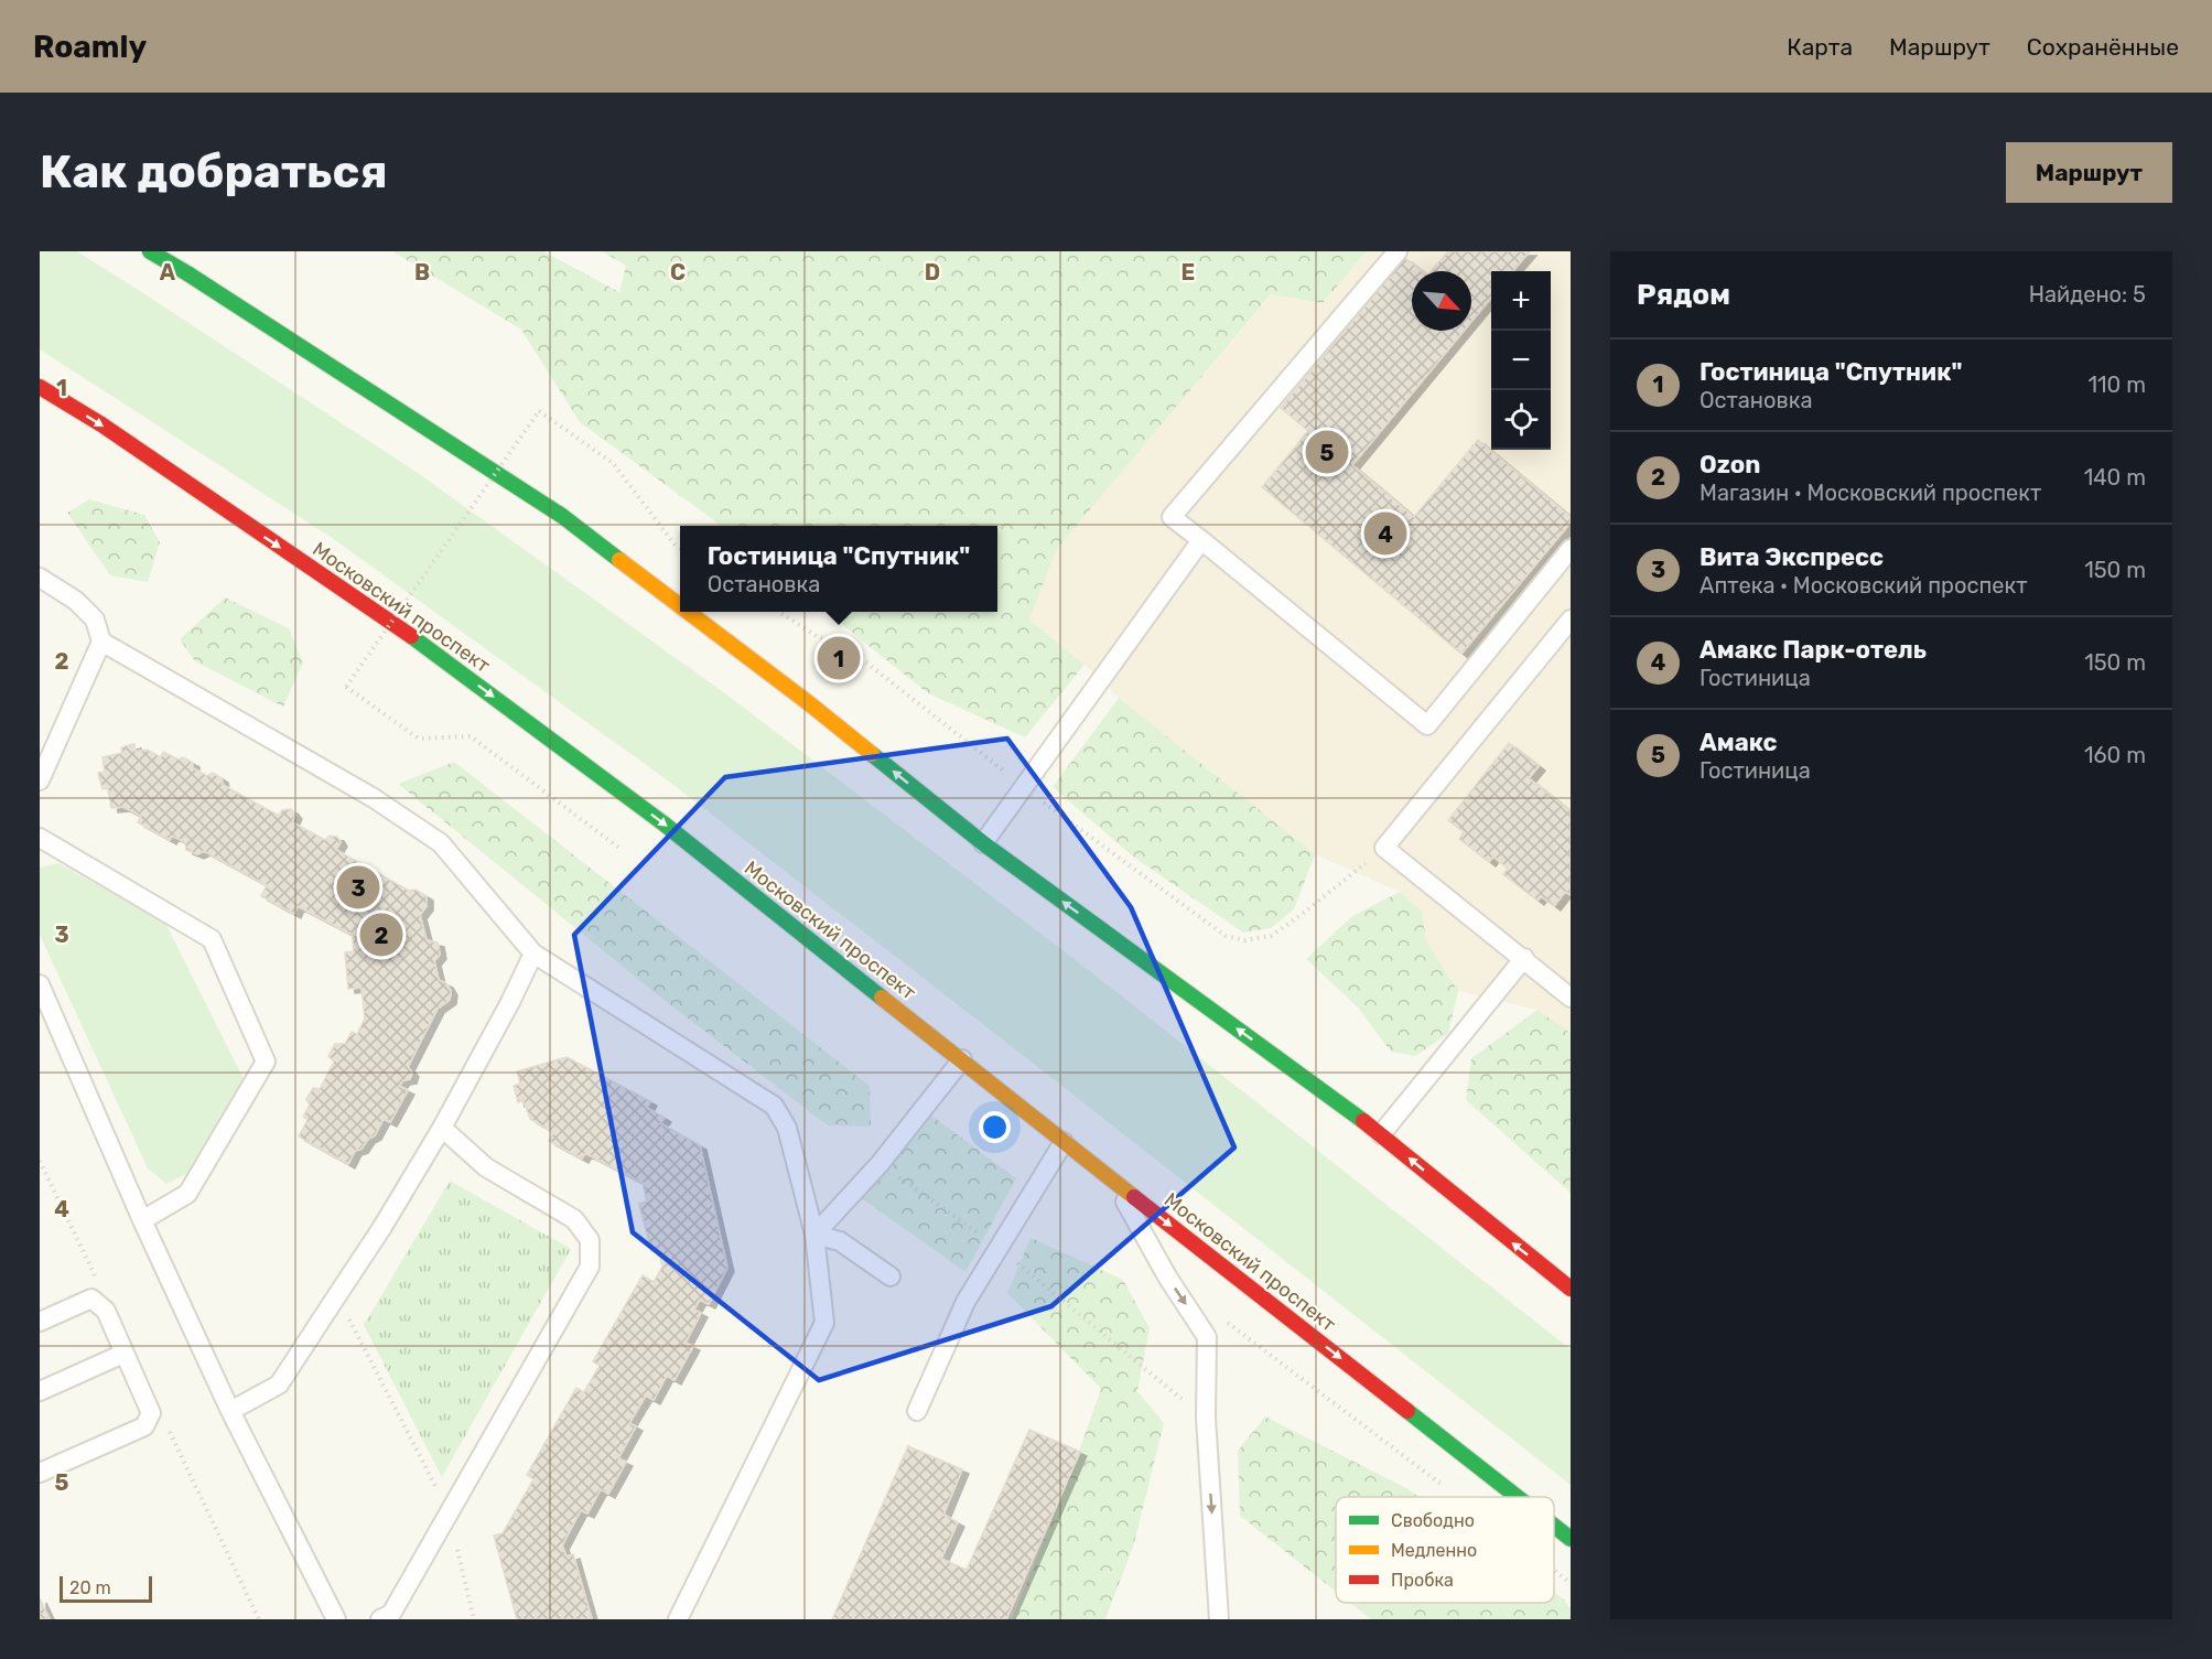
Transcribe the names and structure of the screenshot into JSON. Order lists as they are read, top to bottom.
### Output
{
  "streets": {
    "main road": ["Московский проспект"]
  },
  "one_way": ["Московский проспект"],
  "legend": ["Свободно", "Медленно", "Пробка"],
  "scale_bar": "20 m",
  "north": "bottom right",
  "page": {
    "header": "Roamly",
    "nav": ["Карта", "Маршрут", "Сохранённые"],
    "buttons": "Маршрут",
    "title": "Как добраться",
    "heading": ["Рядом", "Найдено: 5"],
    "map_buttons": ["+", "−"],
    "list": [
      {
        "mark": "1",
        "name": "Гостиница \"Спутник\"",
        "note": "Остановка",
        "value": "110 m"
      },
      {
        "mark": "2",
        "name": "Ozon",
        "note": "Магазин · Московский проспект",
        "value": "140 m"
      },
      {
        "mark": "3",
        "name": "Вита Экспресс",
        "note": "Аптека · Московский проспект",
        "value": "150 m"
      },
      {
        "mark": "4",
        "name": "Амакс Парк-отель",
        "note": "Гостиница",
        "value": "150 m"
      },
      {
        "mark": "5",
        "name": "Амакс",
        "note": "Гостиница",
        "value": "160 m"
      }
    ],
    "pins": [
      "5",
      "4",
      "1",
      "3",
      "2"
    ],
    "popup": ["Гостиница \"Спутник\"", "Остановка"],
    "scale": "20 m"
  },
  "grid": {
    "columns": [
      "A",
      "B",
      "C",
      "D",
      "E"
    ],
    "rows": [
      "1",
      "2",
      "3",
      "4",
      "5"
    ]
  }
}
